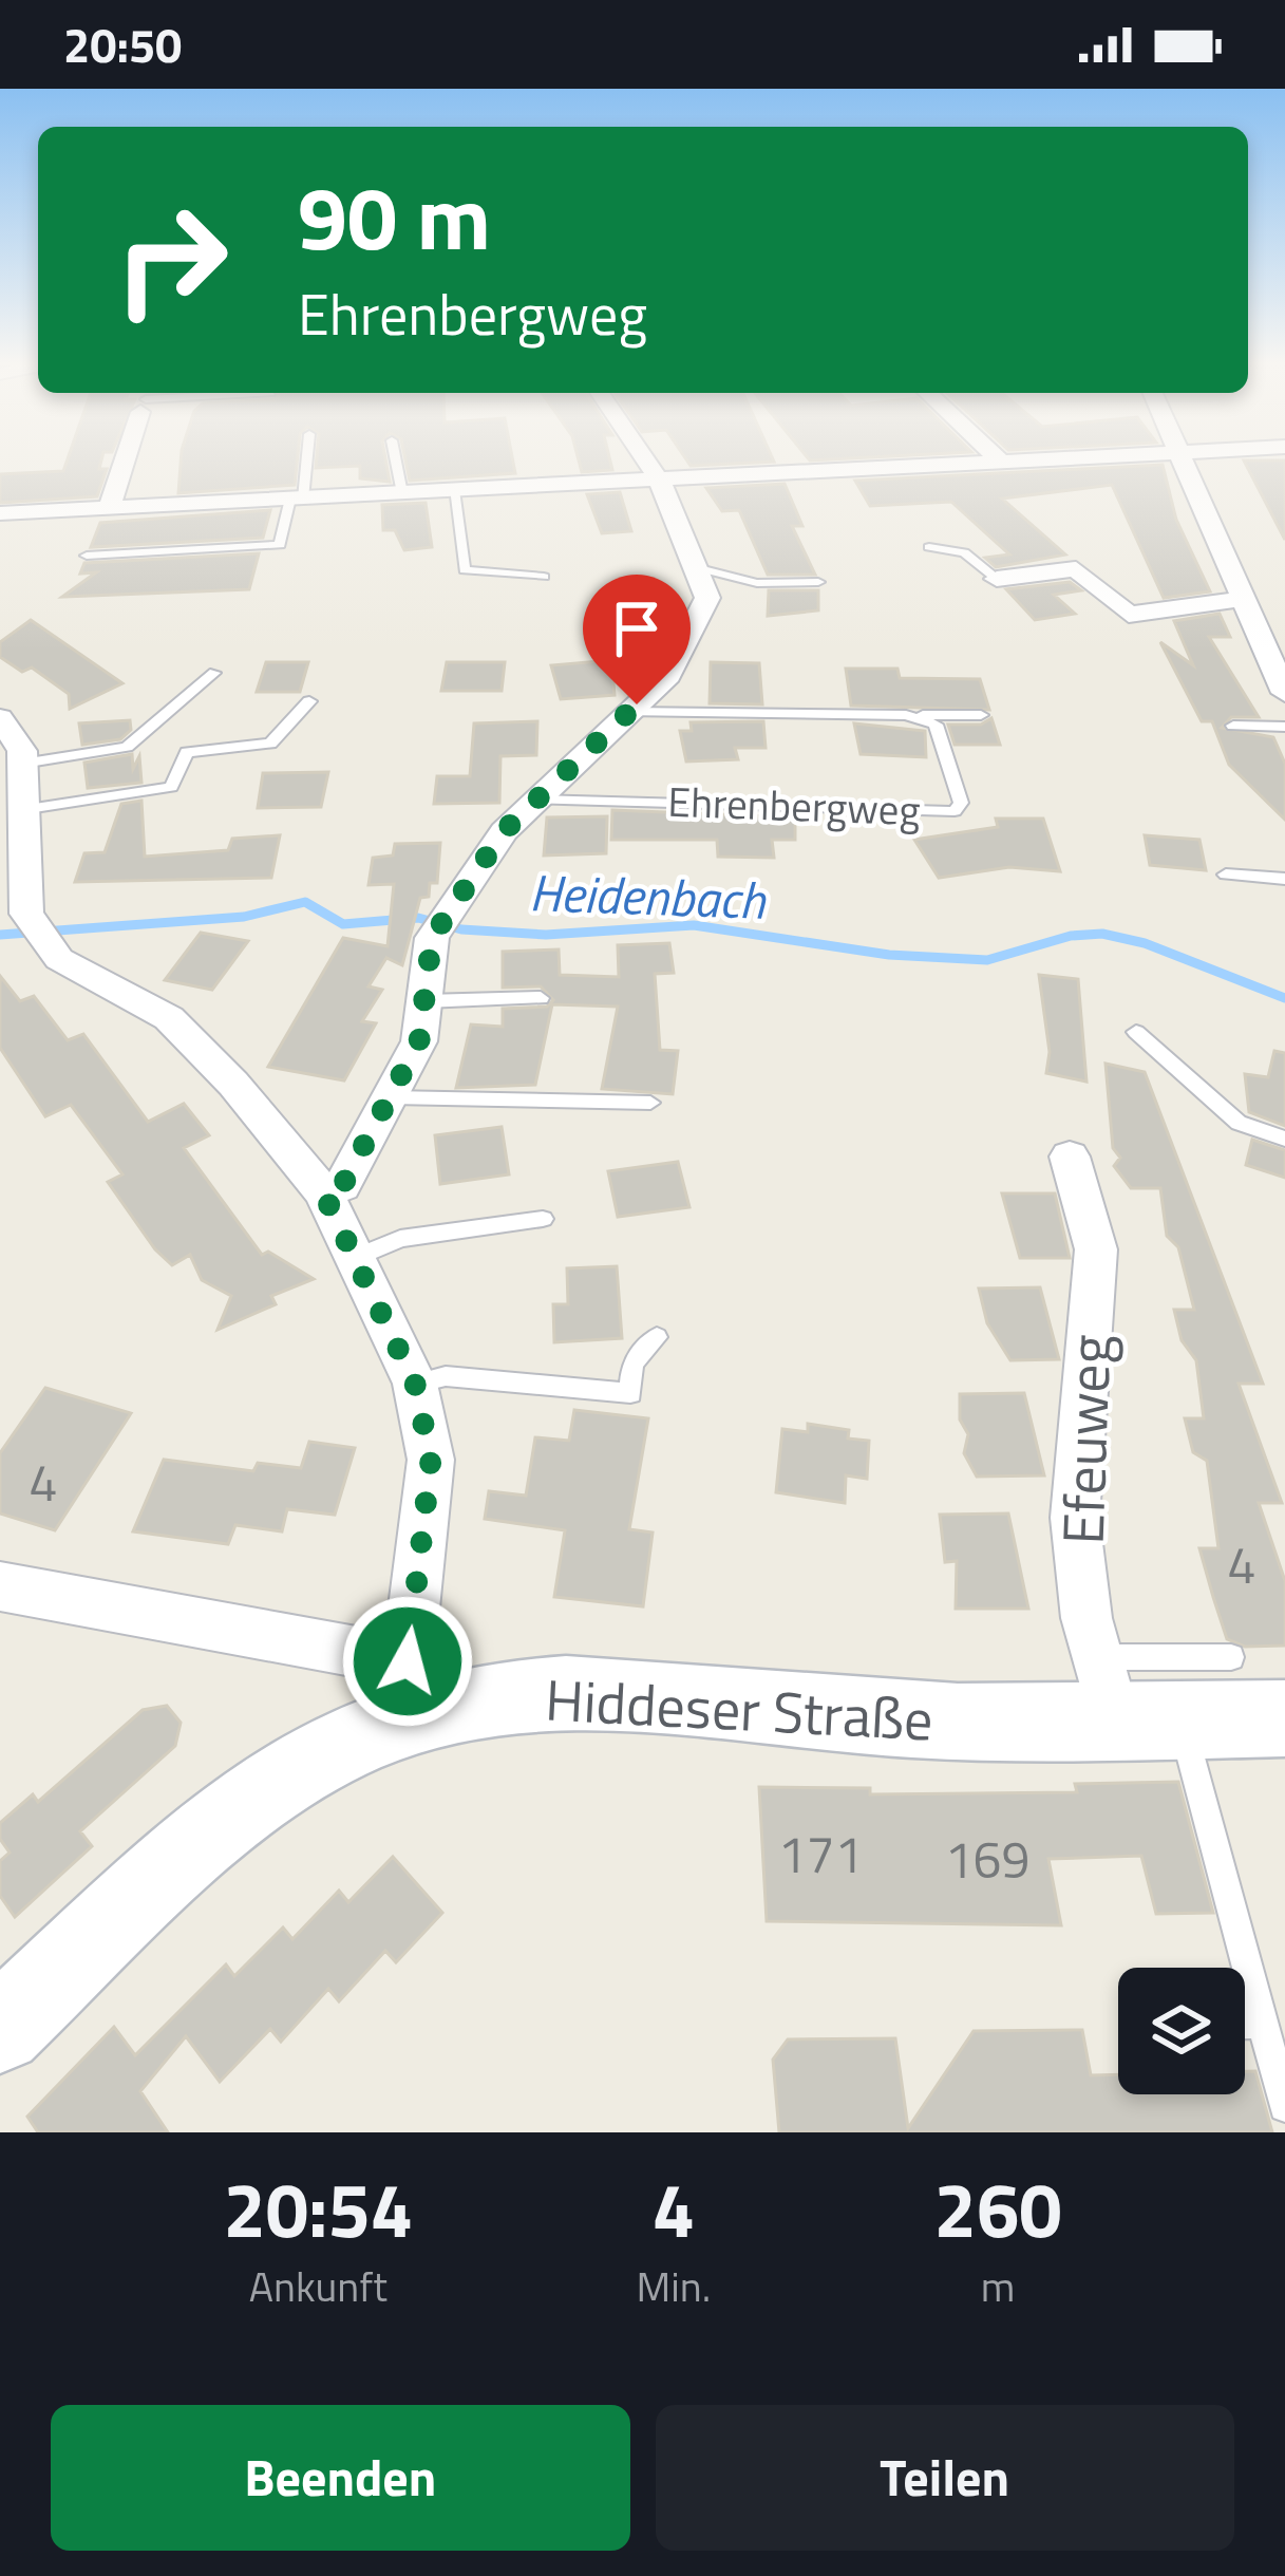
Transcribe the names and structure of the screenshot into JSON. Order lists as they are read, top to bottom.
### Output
{
  "streets": {
    "main road": ["Hiddeser Straße"],
    "street": ["Efeuweg"],
    "lane": ["Ehrenbergweg"]
  },
  "crossings": [
    ["Efeuweg", "Hiddeser Straße"]
  ],
  "water": ["Heidenbach"],
  "house_numbers": [
    "4",
    "4",
    "171",
    "169"
  ],
  "page": {
    "status": "20:50",
    "turn": ["90 m", "Ehrenbergweg"],
    "eta": [
      "20:54",
      "Ankunft",
      "4",
      "Min.",
      "260",
      "m"
    ],
    "buttons": ["Beenden", "Teilen"]
  }
}
